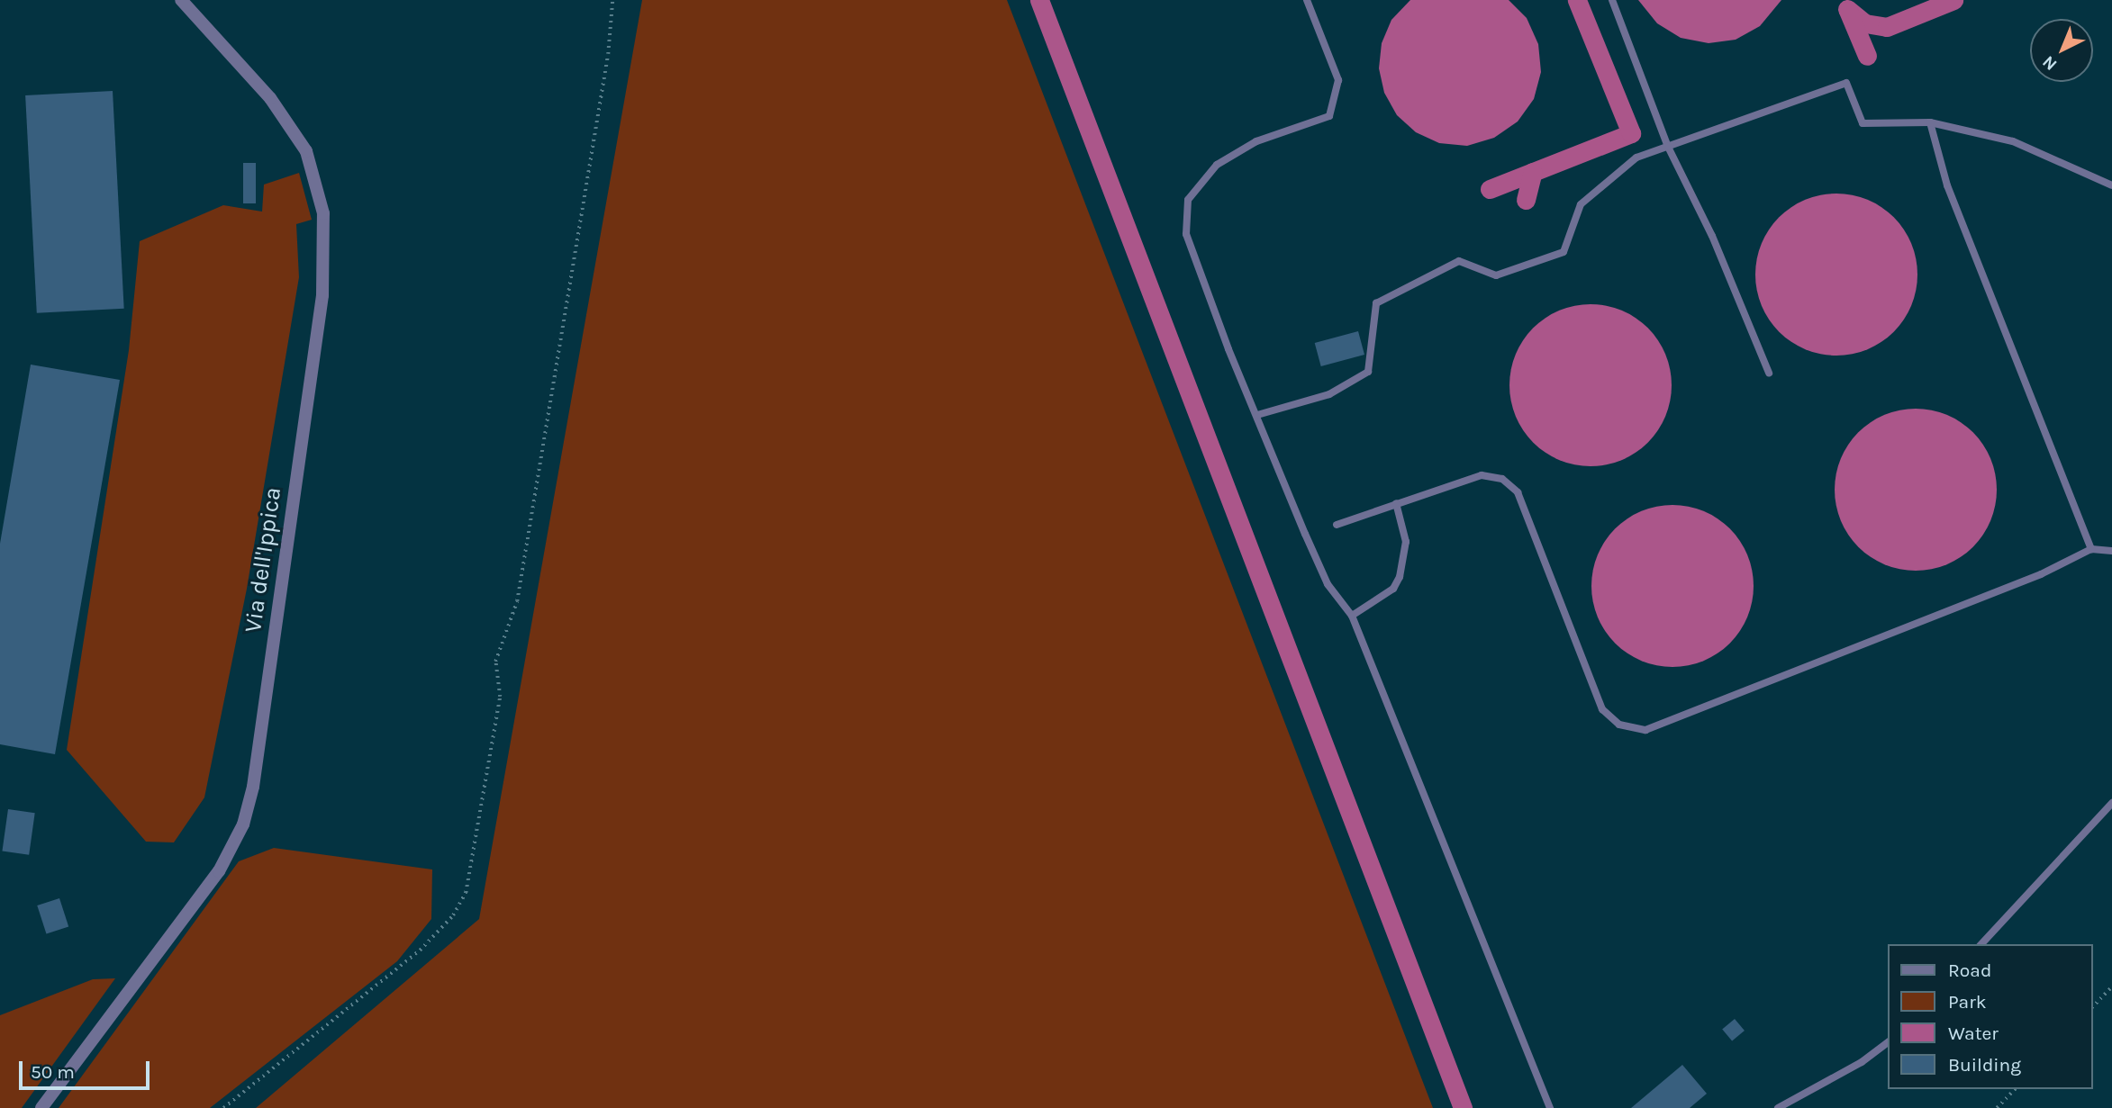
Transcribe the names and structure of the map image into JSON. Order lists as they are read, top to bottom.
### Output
{
  "streets": {
    "street": ["Via dell'Ippica"]
  },
  "legend": [
    "Road",
    "Park",
    "Water",
    "Building"
  ],
  "scale_bar": "50 m",
  "north": "bottom left"
}
